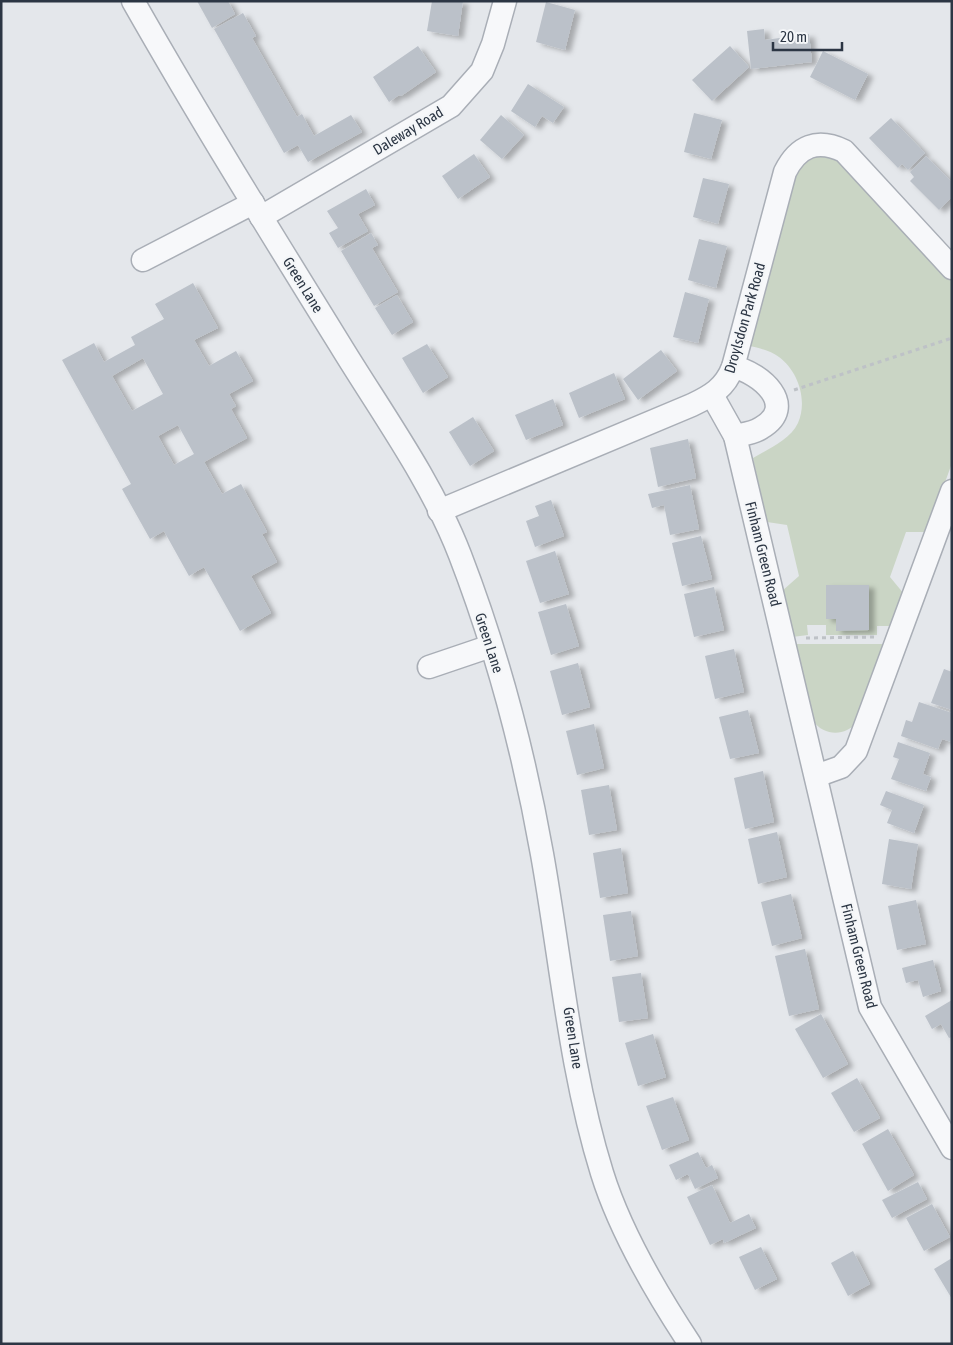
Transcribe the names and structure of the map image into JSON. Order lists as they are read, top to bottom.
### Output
{
  "streets": {
    "street": [
      "Daleway Road",
      "Green Lane",
      "Droylsdon Park Road",
      "Finham Green Road"
    ]
  },
  "crossings": [
    ["Daleway Road", "Green Lane"],
    ["Green Lane", "Droylsdon Park Road"],
    ["Droylsdon Park Road", "Finham Green Road"]
  ],
  "scale_bar": "20 m"
}
